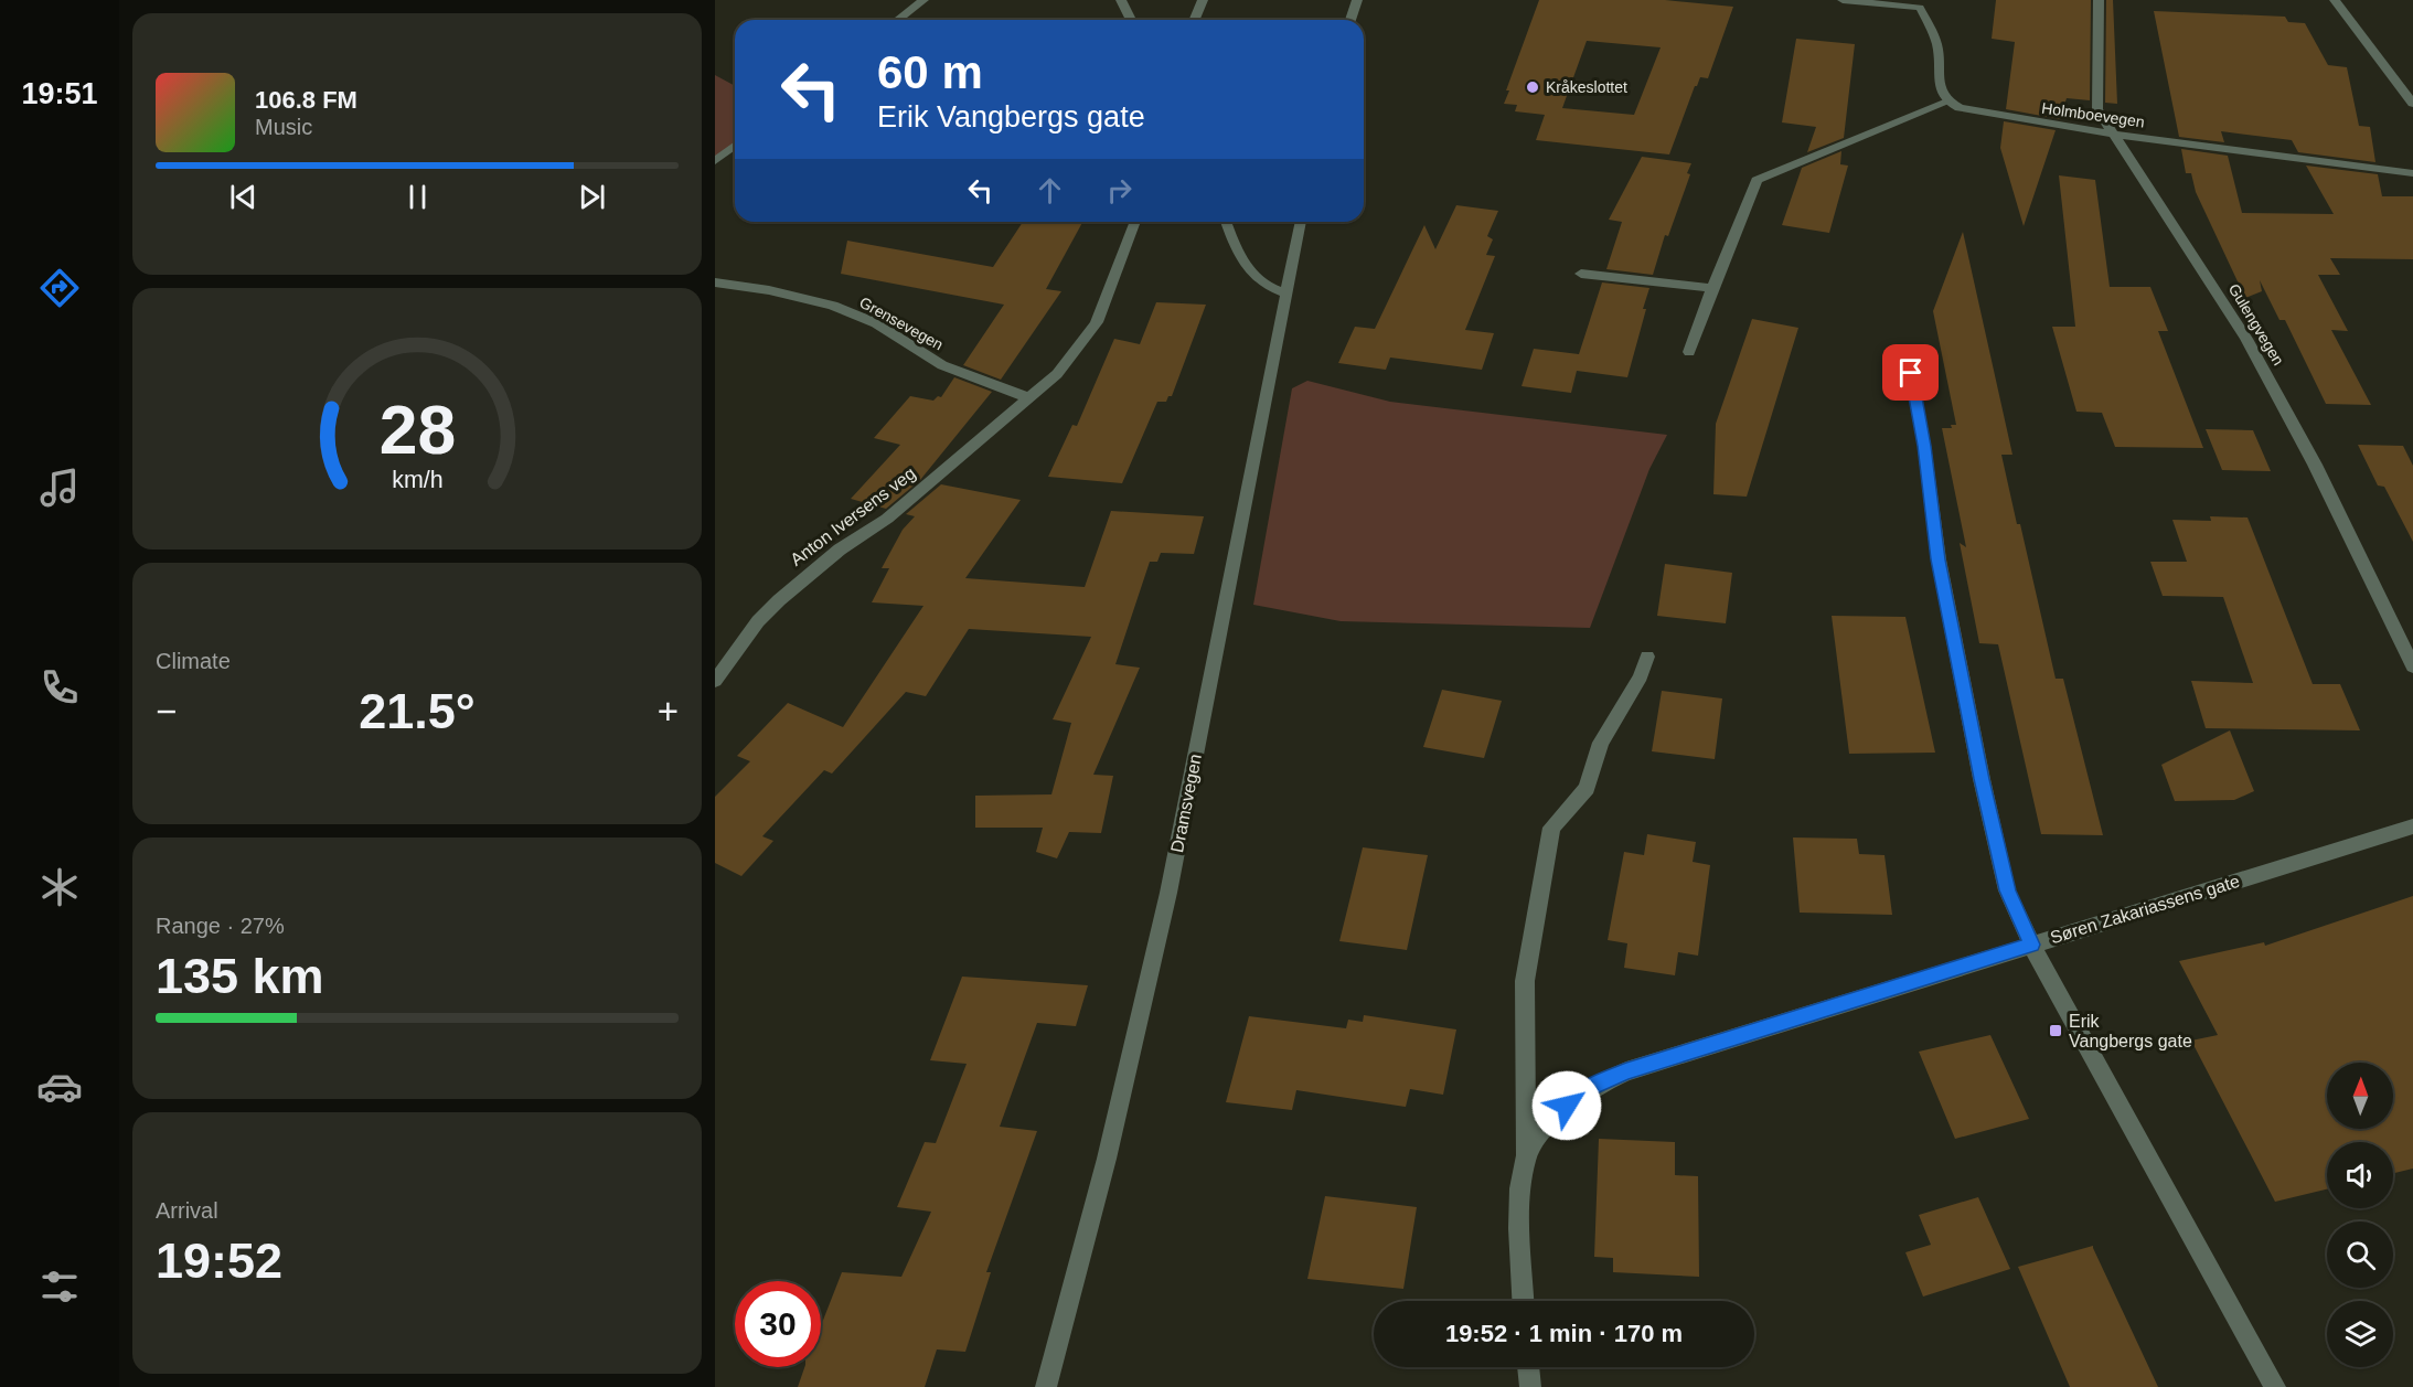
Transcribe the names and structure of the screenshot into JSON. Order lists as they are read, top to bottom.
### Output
{
  "streets": {
    "street": [
      "Holmboevegen",
      "Grensevegen",
      "Gulengvegen",
      "Anton Iversens veg",
      "Dramsvegen",
      "Søren Zakariassens gate"
    ]
  },
  "crossings": [
    ["Holmboevegen", "Gulengvegen"],
    ["Grensevegen", "Anton Iversens veg"]
  ],
  "places": {
    "other": ["Kråkeslottet"],
    "transit": ["Erik Vangbergs gate"]
  },
  "north": "top",
  "page": {
    "tabs": "19:51",
    "turn": ["60 m", "Erik Vangbergs gate"],
    "song": ["106.8 FM", "Music"],
    "tile": [
      "Climate",
      ["Range · 27%", "135 km"],
      ["Arrival", "19:52"]
    ],
    "heat": ["−", "21.5°", "+"],
    "limit": "30",
    "trip": "19:52 · 1 min · 170 m",
    "gauge": ["28", "km/h"]
  }
}
